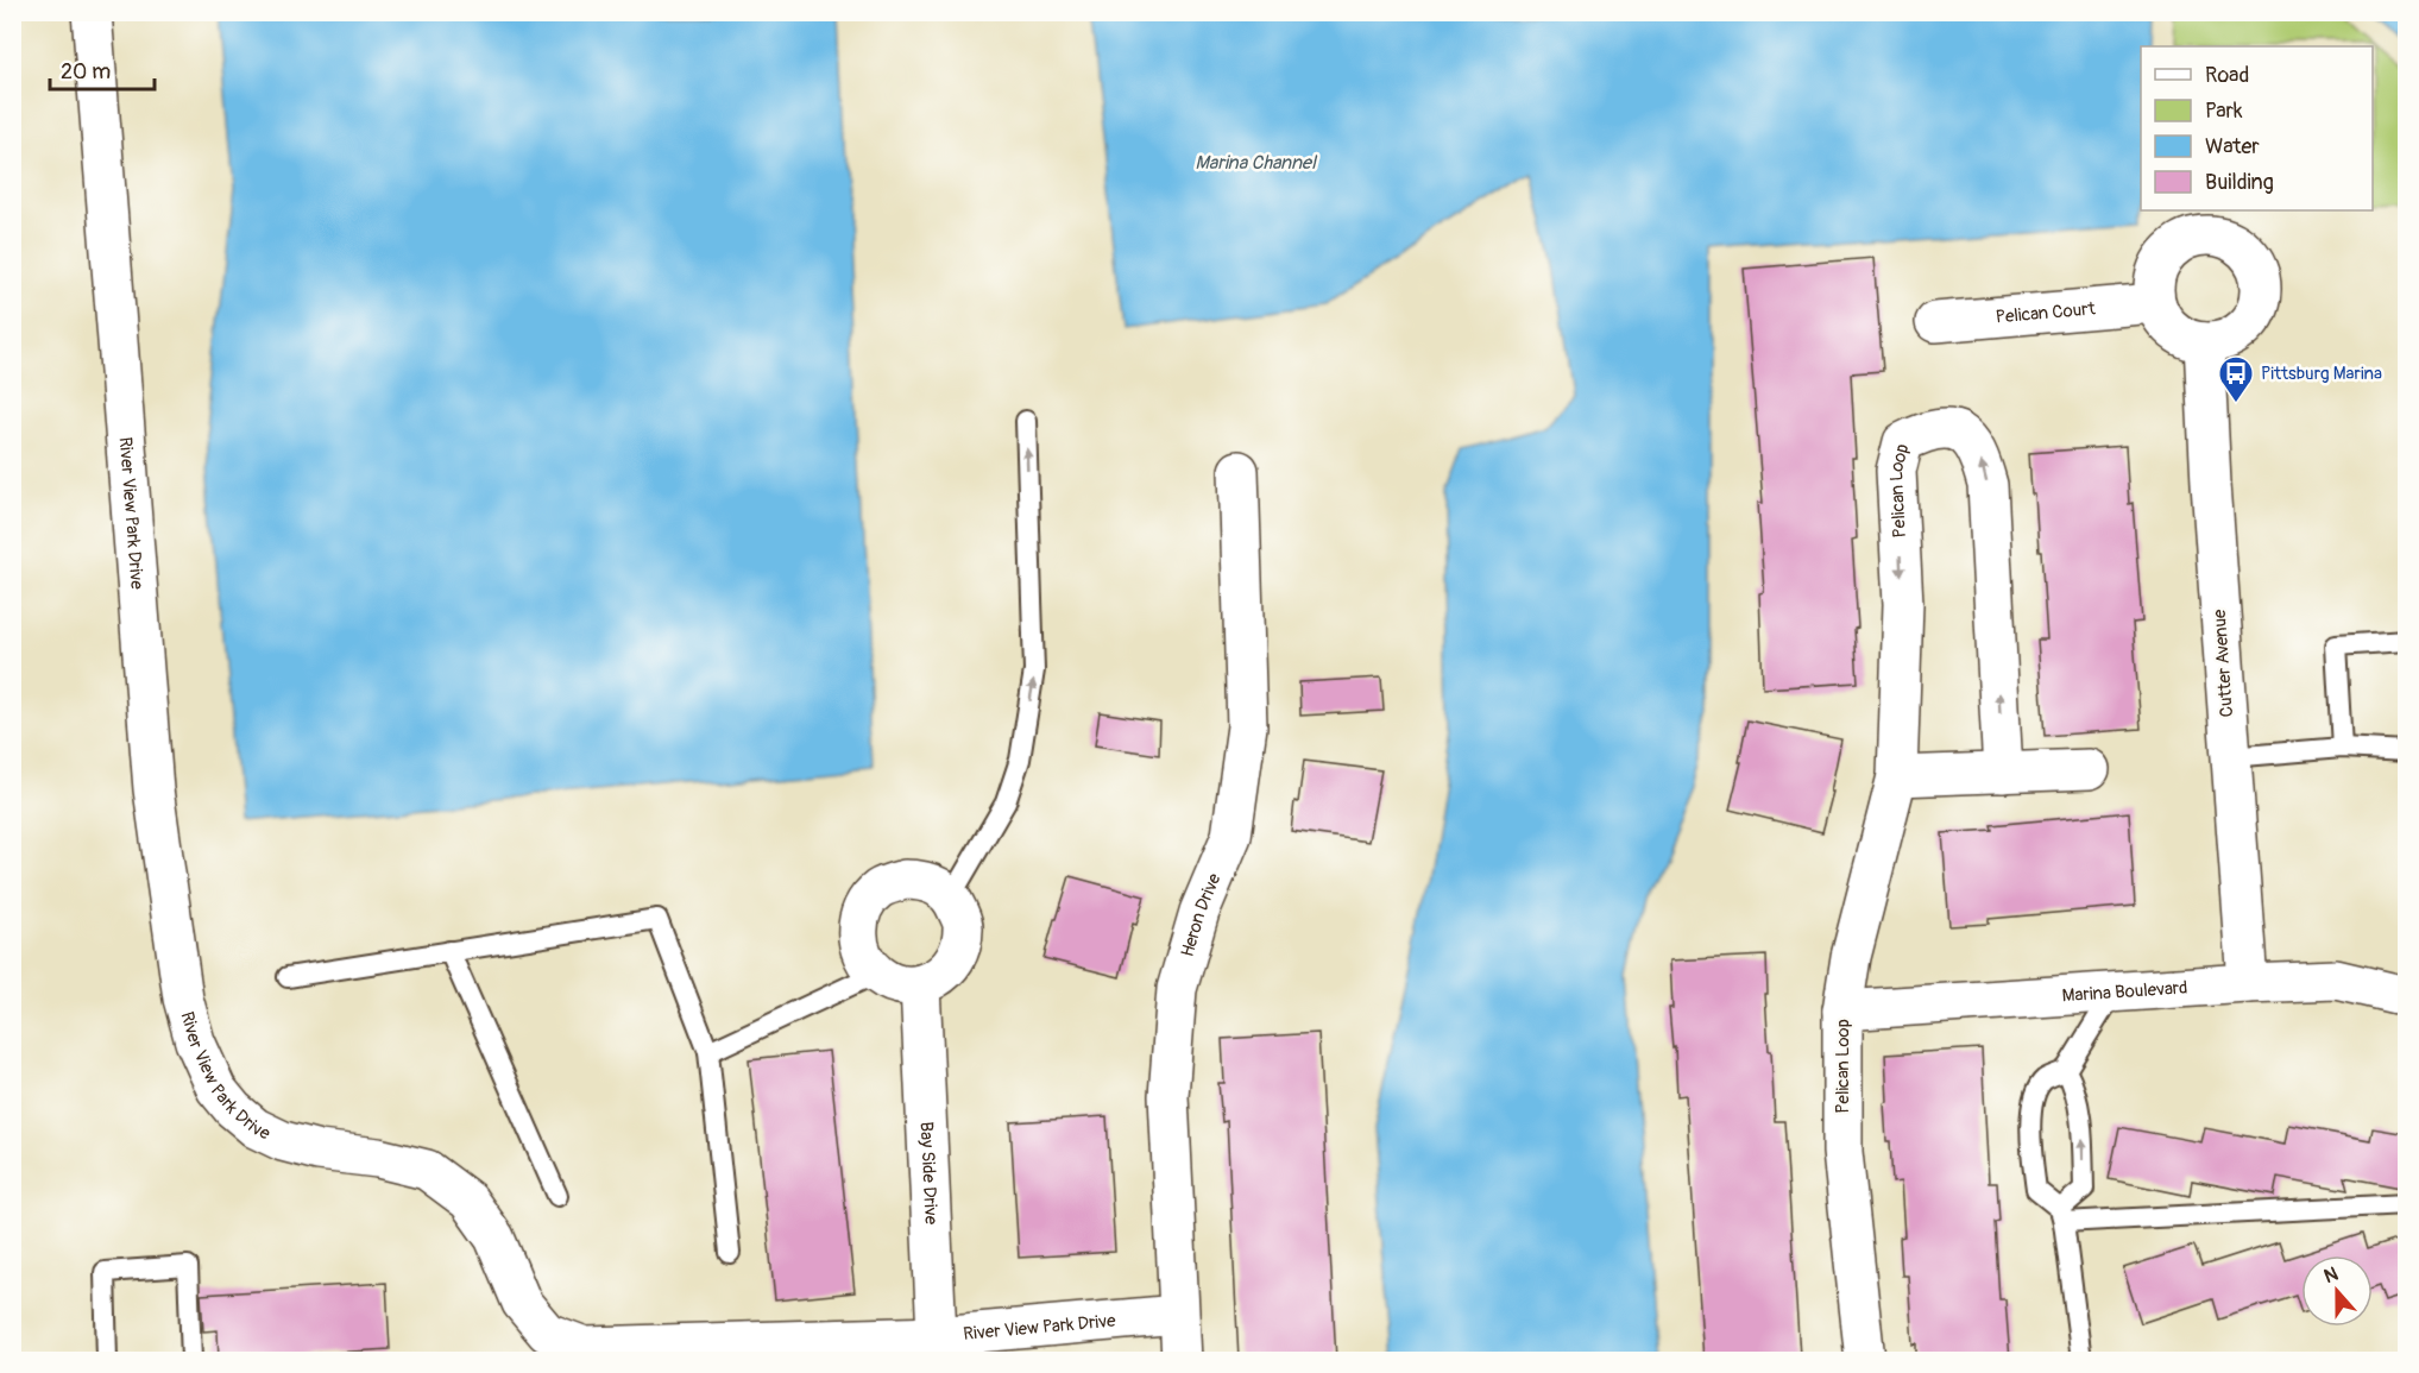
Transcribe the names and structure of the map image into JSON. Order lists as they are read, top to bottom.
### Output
{
  "streets": {
    "street": [
      "Pelican Court",
      "Pelican Loop",
      "River View Park Drive",
      "Cutter Avenue",
      "Heron Drive",
      "Marina Boulevard",
      "Bay Side Drive"
    ]
  },
  "crossings": [
    ["Pelican Court", "Cutter Avenue"],
    ["Pelican Loop", "Marina Boulevard"],
    ["River View Park Drive", "Heron Drive"],
    ["River View Park Drive", "Bay Side Drive"],
    ["Cutter Avenue", "Marina Boulevard"]
  ],
  "water": ["Marina Channel"],
  "places": {
    "bus stop": ["Pittsburg Marina"]
  },
  "legend": [
    "Road",
    "Park",
    "Water",
    "Building"
  ],
  "scale_bar": "20 m",
  "north": "top"
}
